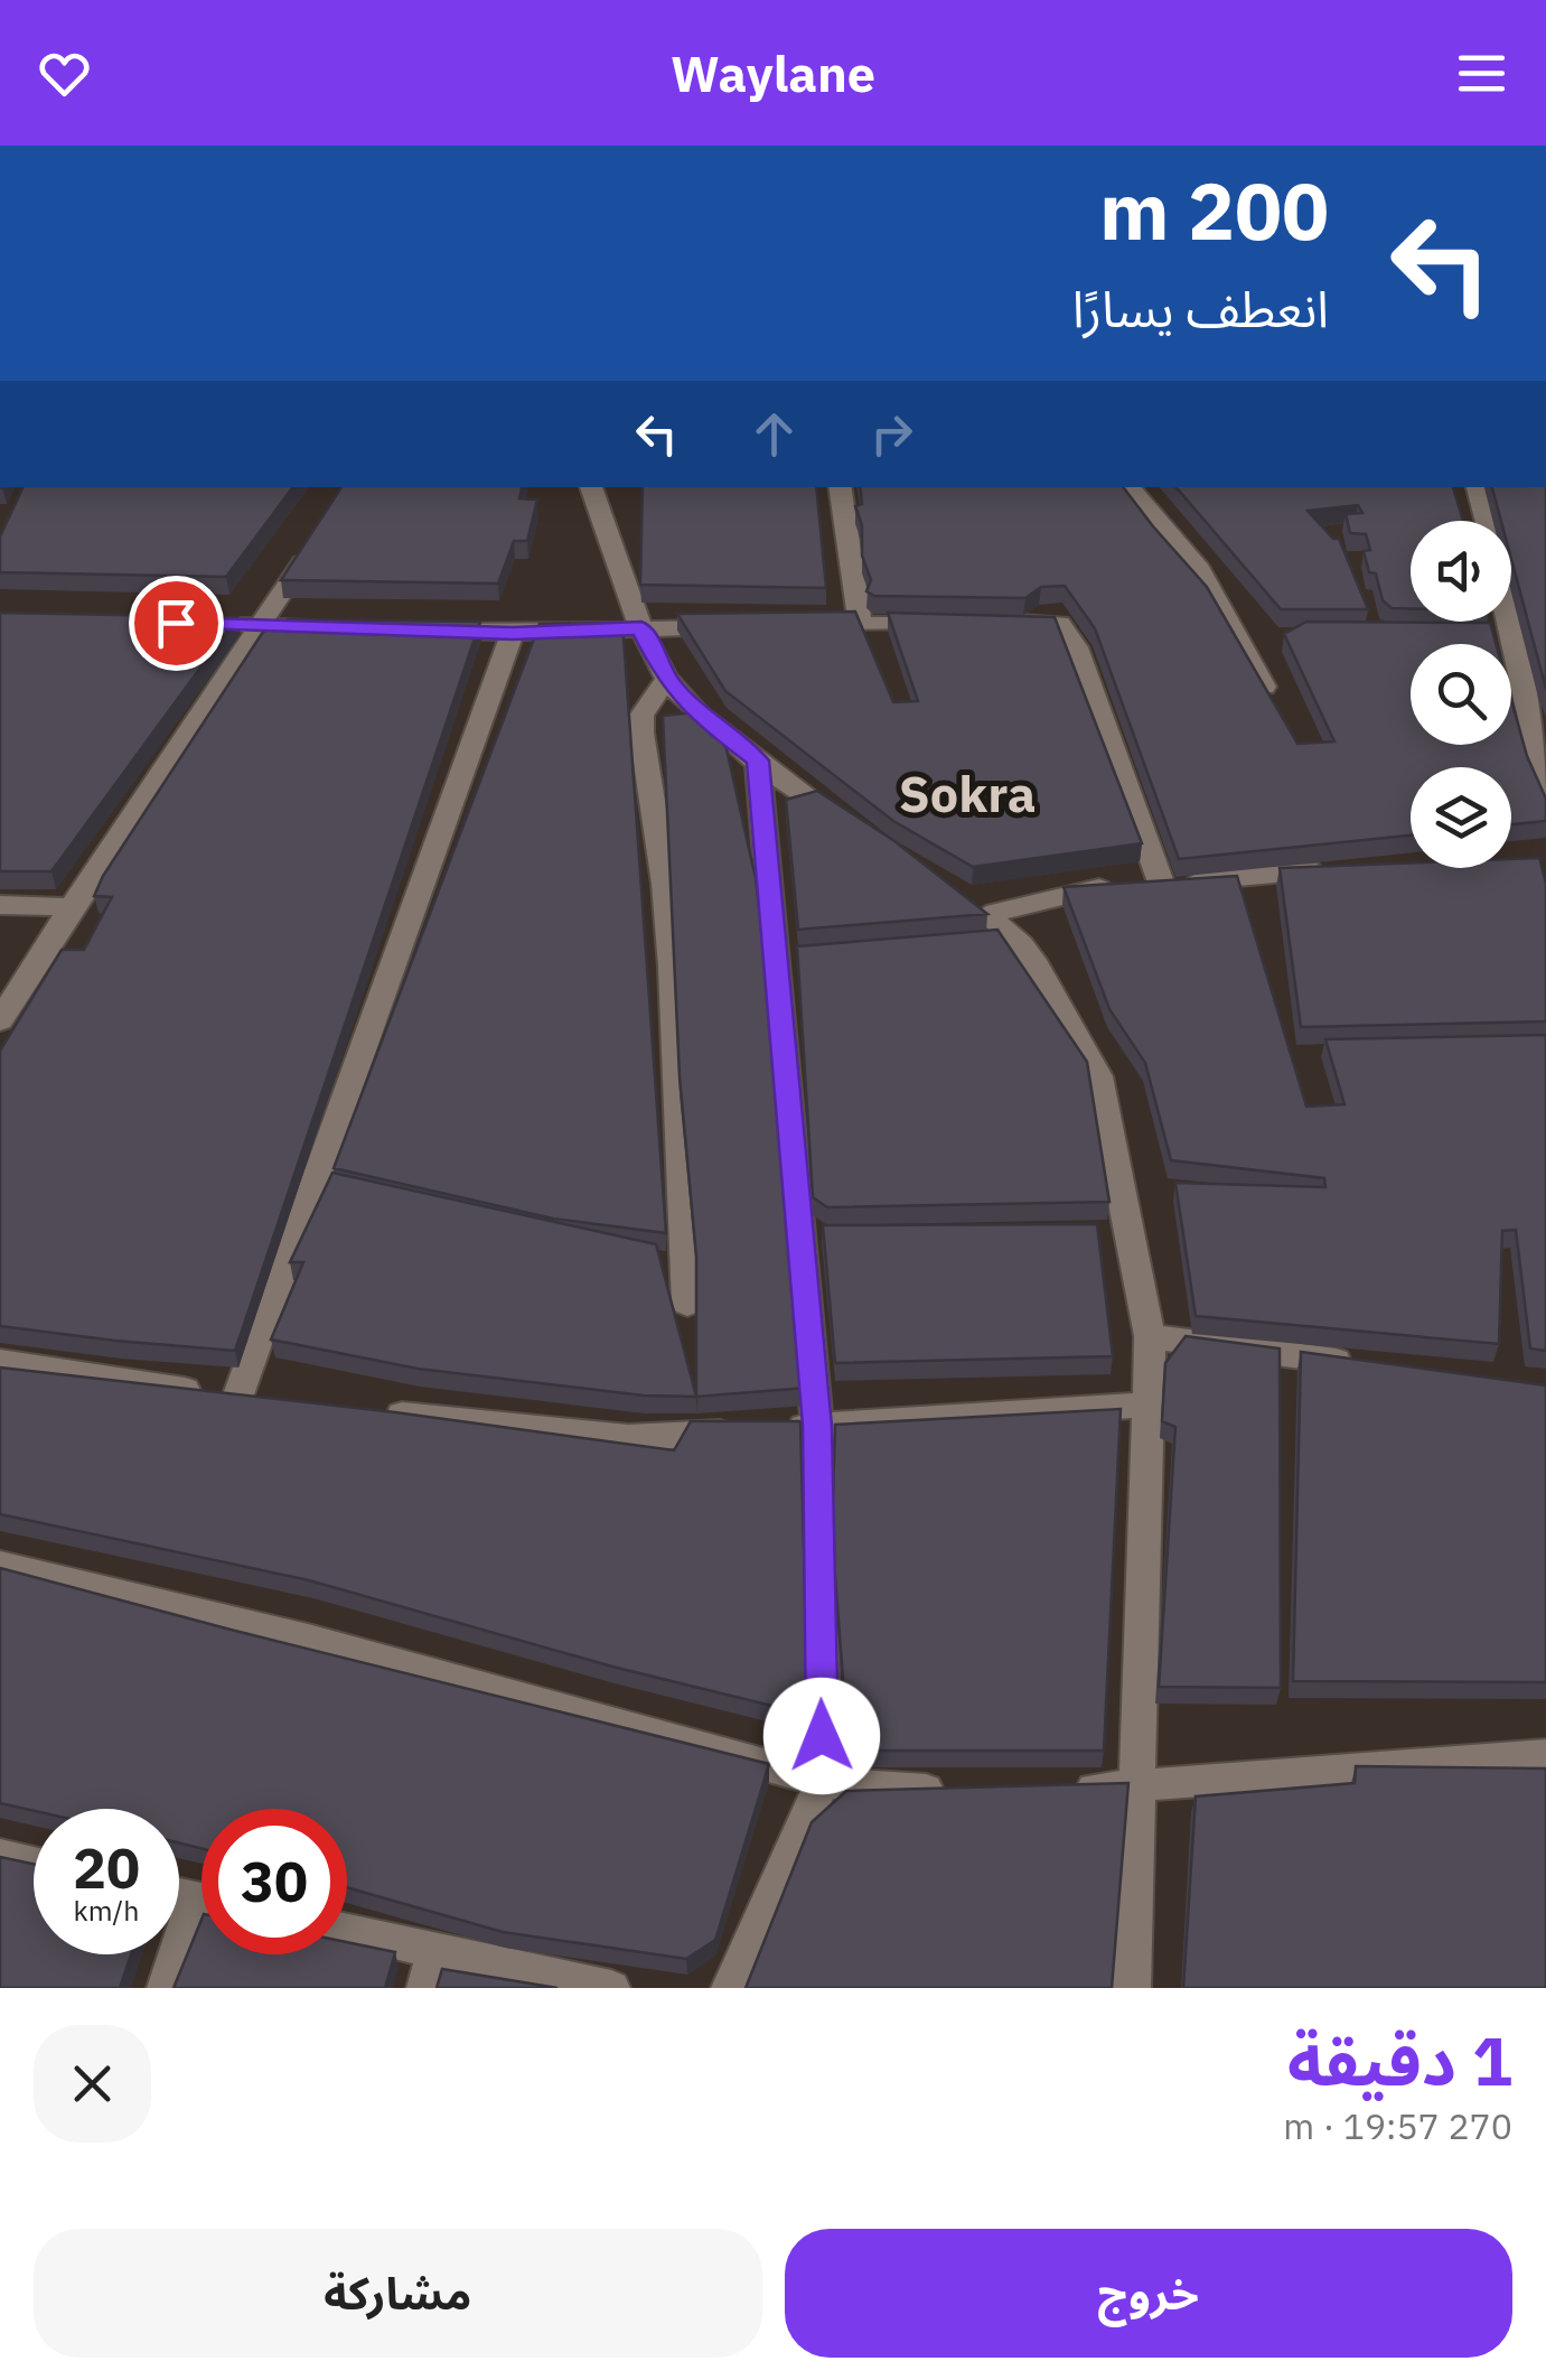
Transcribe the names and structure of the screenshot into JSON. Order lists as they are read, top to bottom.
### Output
{
  "districts": ["Sokra"],
  "page": {
    "header": "Waylane",
    "turn": ["200 m", "انعطف يسارًا"],
    "speed": "20 km/h",
    "limit": "30",
    "heading": ["1 دقيقة", "270 m · 19:57"],
    "buttons": ["خروج", "مشاركة"]
  }
}
